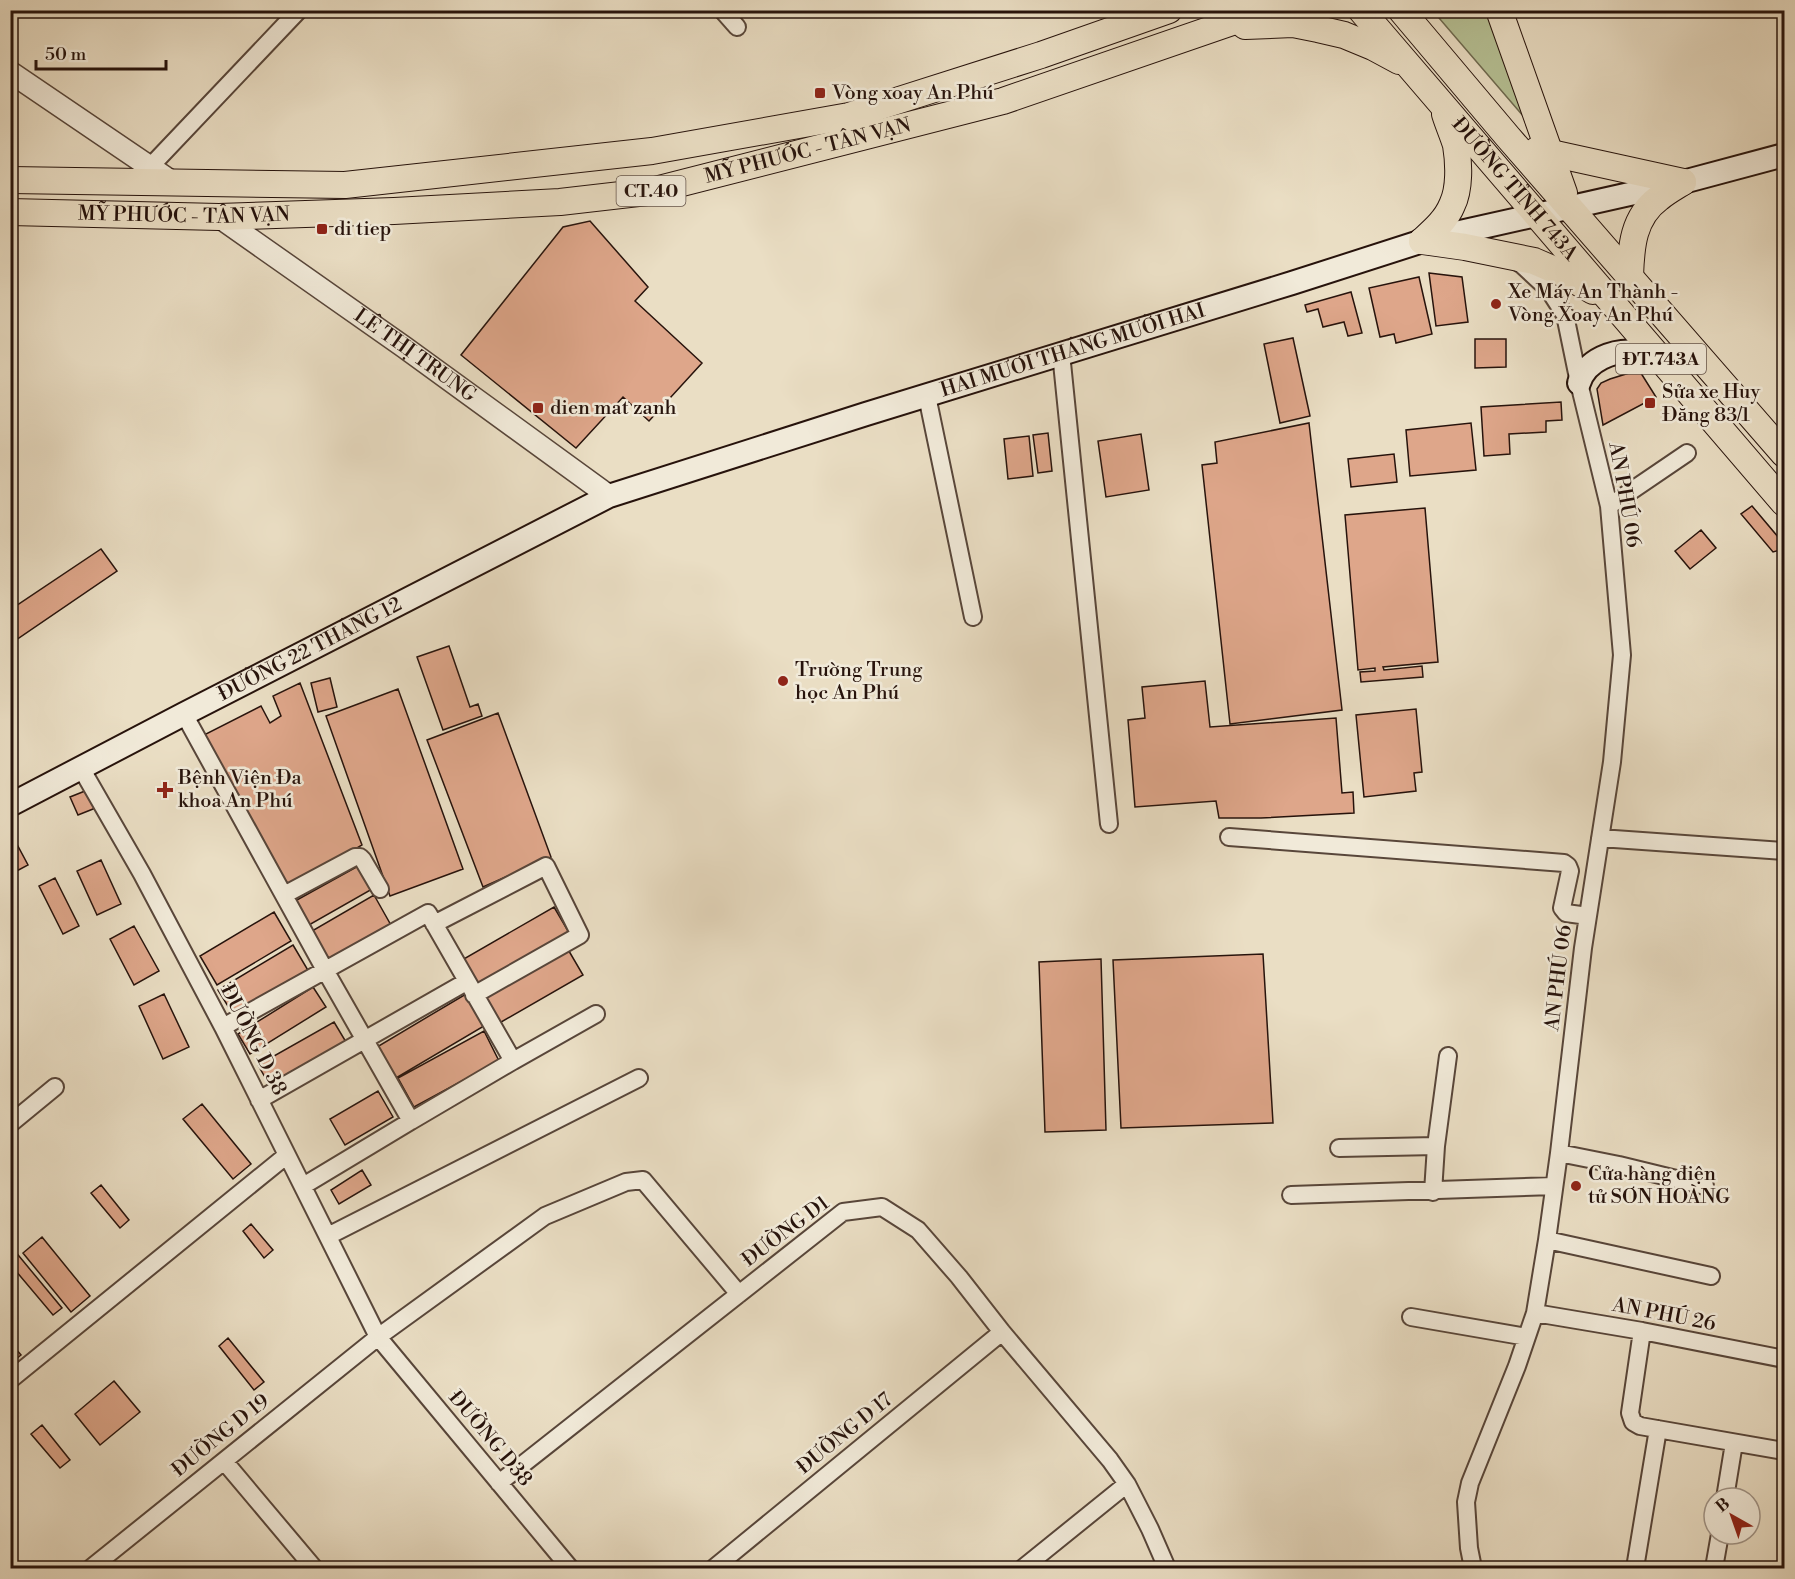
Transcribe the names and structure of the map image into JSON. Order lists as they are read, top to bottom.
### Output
{
  "streets": {
    "main road": [
      "MỸ PHƯỚC - TÂN VẠN",
      "ĐƯỜNG TỈNH 743A",
      "CT.40",
      "HAI MƯƠI THÁNG MƯỜI HAI",
      "ĐT.743A",
      "ĐƯỜNG 22 THÁNG 12"
    ],
    "street": [
      "LÊ THỊ TRUNG",
      "AN PHÚ 06",
      "ĐƯỜNG D 38",
      "ĐƯỜNG D1",
      "AN PHÚ 26",
      "ĐƯỜNG D 17",
      "ĐƯỜNG D 19",
      "ĐƯỜNG D38"
    ]
  },
  "crossings": [
    ["MỸ PHƯỚC - TÂN VẠN", "LÊ THỊ TRUNG"],
    ["ĐƯỜNG TỈNH 743A", "HAI MƯƠI THÁNG MƯỜI HAI"],
    ["HAI MƯƠI THÁNG MƯỜI HAI", "LÊ THỊ TRUNG"],
    ["HAI MƯƠI THÁNG MƯỜI HAI", "ĐƯỜNG 22 THÁNG 12"],
    ["LÊ THỊ TRUNG", "ĐƯỜNG 22 THÁNG 12"],
    ["AN PHÚ 06", "AN PHÚ 26"],
    ["ĐƯỜNG 22 THÁNG 12", "ĐƯỜNG D 38"],
    ["ĐƯỜNG D 38", "ĐƯỜNG D 19"],
    ["ĐƯỜNG D 38", "ĐƯỜNG D38"],
    ["ĐƯỜNG D1", "ĐƯỜNG D 17"],
    ["ĐƯỜNG D1", "ĐƯỜNG D 19"],
    ["ĐƯỜNG D1", "ĐƯỜNG D38"],
    ["ĐƯỜNG D 19", "ĐƯỜNG D38"]
  ],
  "places": {
    "transit": [
      "Vòng xoay An Phú",
      "di tiep",
      "Sửa xe Huy Đăng 83/1",
      "dien mat zanh"
    ],
    "other": ["Xe Máy An Thành - Vòng Xoay An Phú", "Trường Trung học An Phú", "Cửa hàng điện tử SƠN HOÀNG"],
    "health": ["Bệnh Viện Đa khoa An Phú"]
  },
  "scale_bar": "50 m",
  "north": "top left"
}
